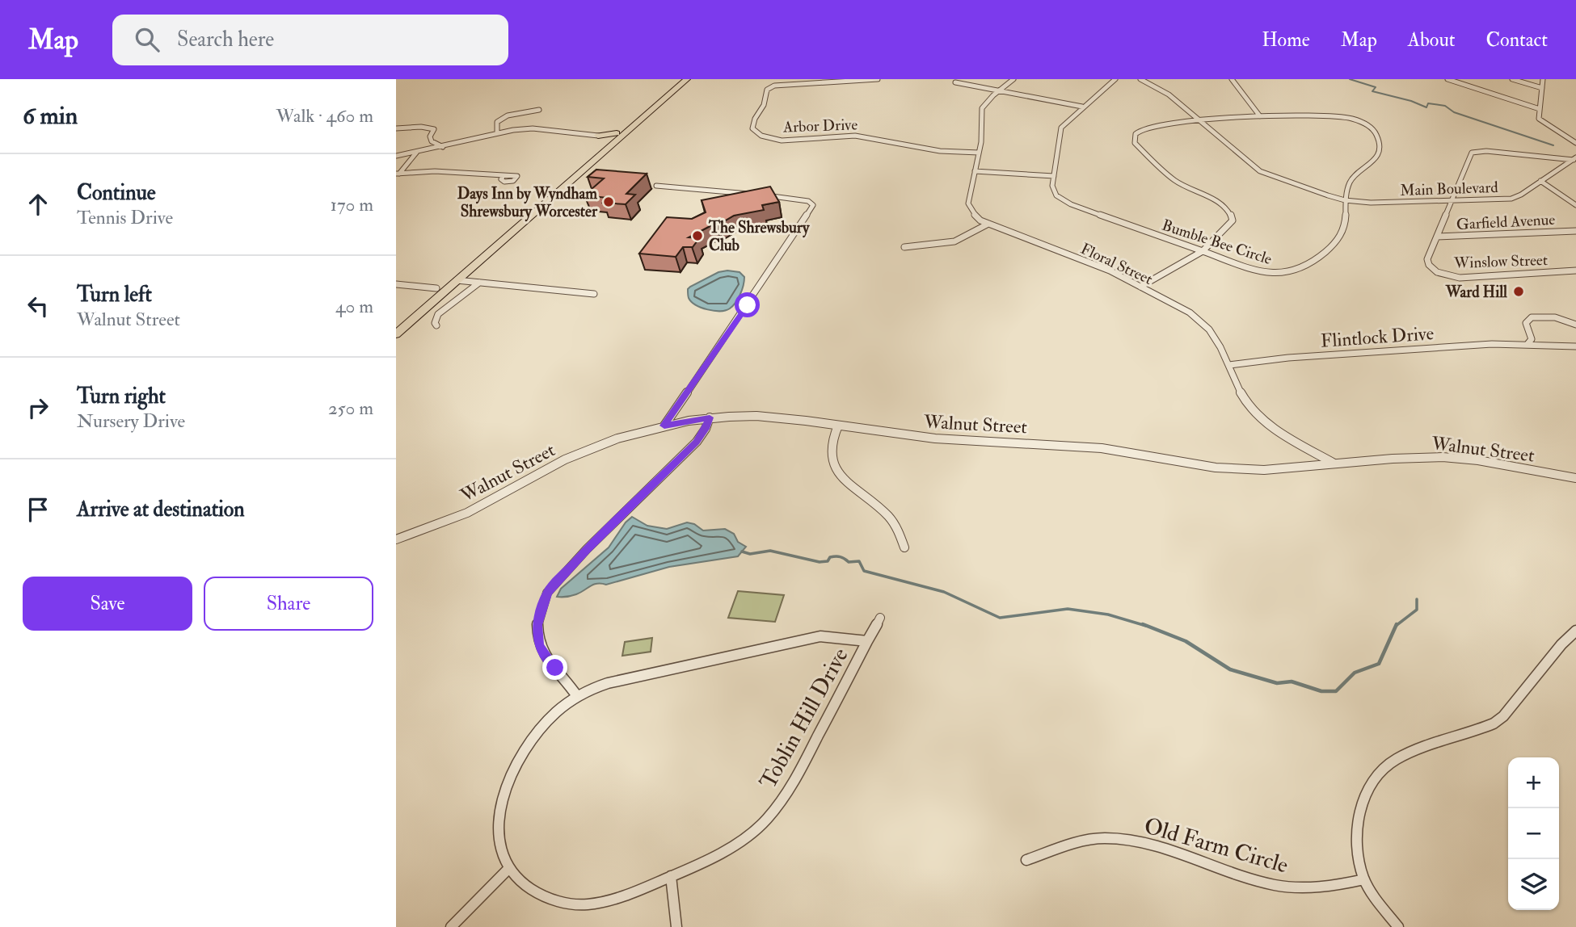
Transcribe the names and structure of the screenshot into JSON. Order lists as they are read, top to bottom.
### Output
{
  "streets": {
    "street": [
      "Arbor Drive",
      "Main Boulevard",
      "Garfield Avenue",
      "Bumble Bee Circle",
      "Winslow Street",
      "Floral Street",
      "Flintlock Drive",
      "Walnut Street",
      "Toblin Hill Drive",
      "Old Farm Circle"
    ]
  },
  "crossings": [
    ["Arbor Drive", "Floral Street"],
    ["Main Boulevard", "Bumble Bee Circle"],
    ["Main Boulevard", "Winslow Street"],
    ["Garfield Avenue", "Winslow Street"],
    ["Floral Street", "Flintlock Drive"],
    ["Floral Street", "Walnut Street"]
  ],
  "places": ["Days Inn by Wyndham Shrewsbury Worcester", "The Shrewsbury Club", "Ward Hill"],
  "page": {
    "header": "Map",
    "search": "Search here",
    "nav": [
      "Home",
      "Map",
      "About",
      "Contact"
    ],
    "heading": ["6 min", "Walk · 460 m"],
    "list": [
      ["Continue", "Tennis Drive", "170 m"],
      ["Turn left", "Walnut Street", "40 m"],
      ["Turn right", "Nursery Drive", "250 m"],
      "Arrive at destination"
    ],
    "buttons": ["Save", "Share"],
    "map_buttons": ["+", "−"]
  }
}
